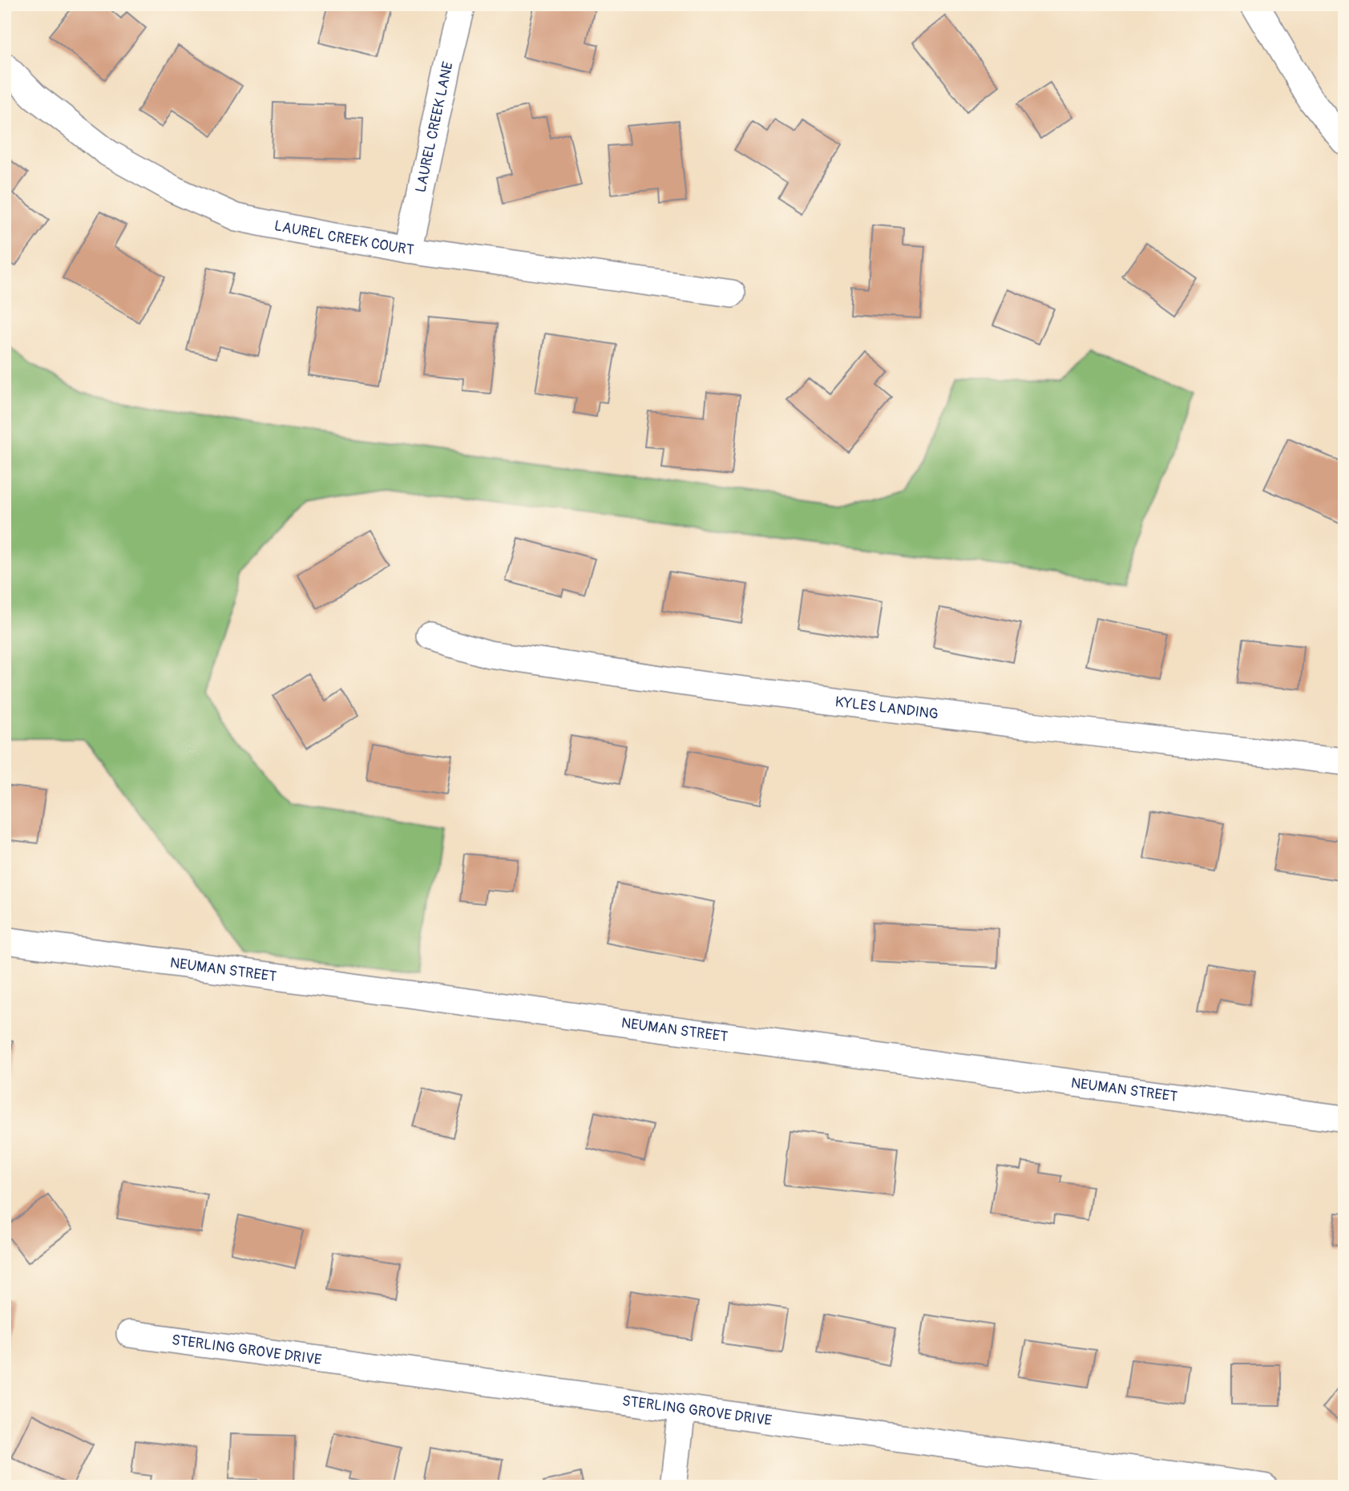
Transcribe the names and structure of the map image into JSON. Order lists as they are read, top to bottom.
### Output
{
  "streets": {
    "street": [
      "LAUREL CREEK LANE",
      "LAUREL CREEK COURT",
      "KYLES LANDING",
      "NEUMAN STREET",
      "STERLING GROVE DRIVE"
    ]
  },
  "crossings": [
    ["LAUREL CREEK LANE", "LAUREL CREEK COURT"]
  ]
}
